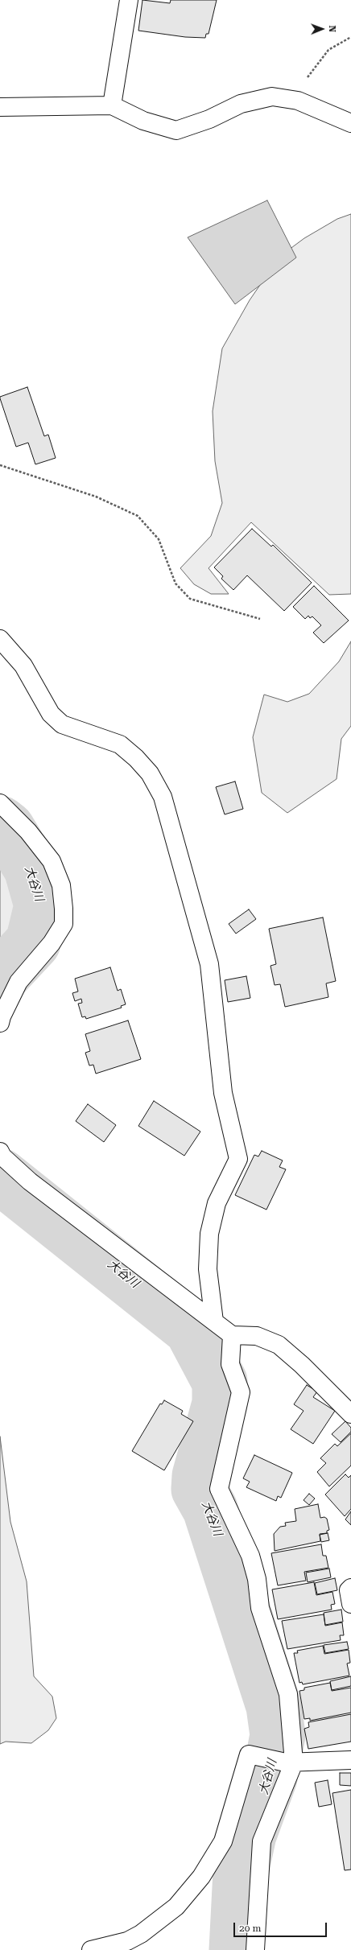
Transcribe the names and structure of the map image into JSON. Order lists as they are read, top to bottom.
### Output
{
  "water": ["大谷川"],
  "scale_bar": "20 m",
  "north": "right"
}
